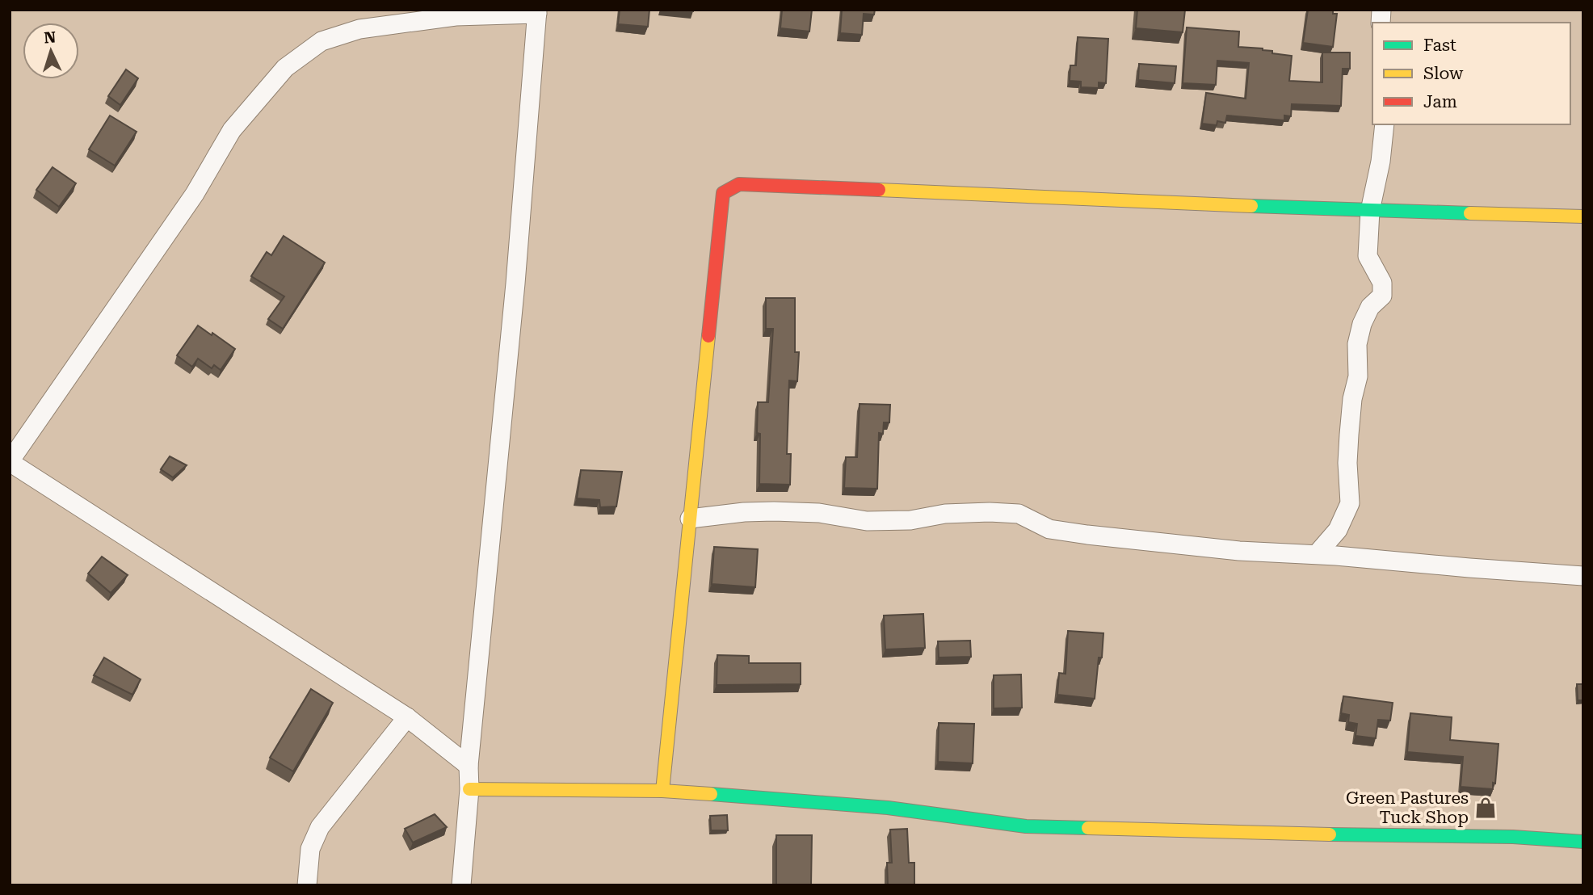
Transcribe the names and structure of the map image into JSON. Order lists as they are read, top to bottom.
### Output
{
  "places": {
    "shop": ["Green Pastures Tuck Shop"]
  },
  "legend": ["Fast", "Slow", "Jam"],
  "north": "top"
}
